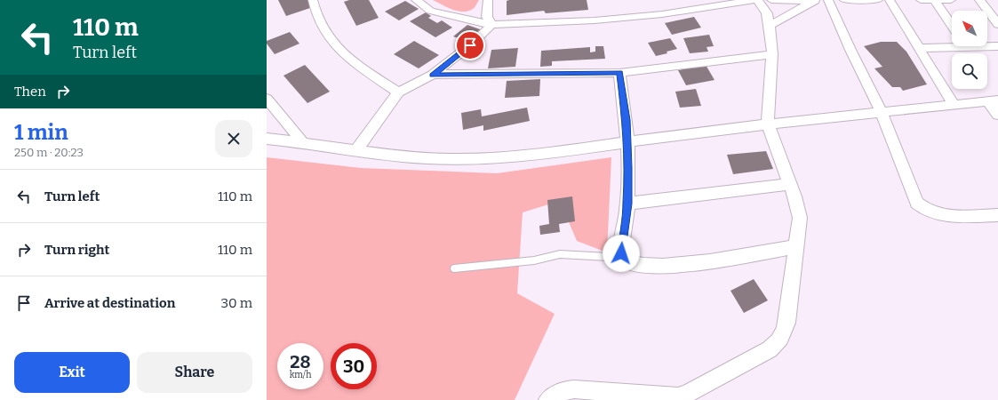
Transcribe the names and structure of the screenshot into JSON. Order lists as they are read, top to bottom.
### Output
{
  "north": "top left",
  "page": {
    "turn": ["110 m", "Turn left"],
    "then": "Then",
    "heading": ["1 min", "250 m · 20:23"],
    "list": [
      {
        "name": "Turn left",
        "value": "110 m"
      },
      {
        "name": "Turn right",
        "value": "110 m"
      },
      {
        "name": "Arrive at destination",
        "value": "30 m"
      }
    ],
    "speed": "28 km/h",
    "limit": "30",
    "buttons": ["Exit", "Share"]
  }
}
